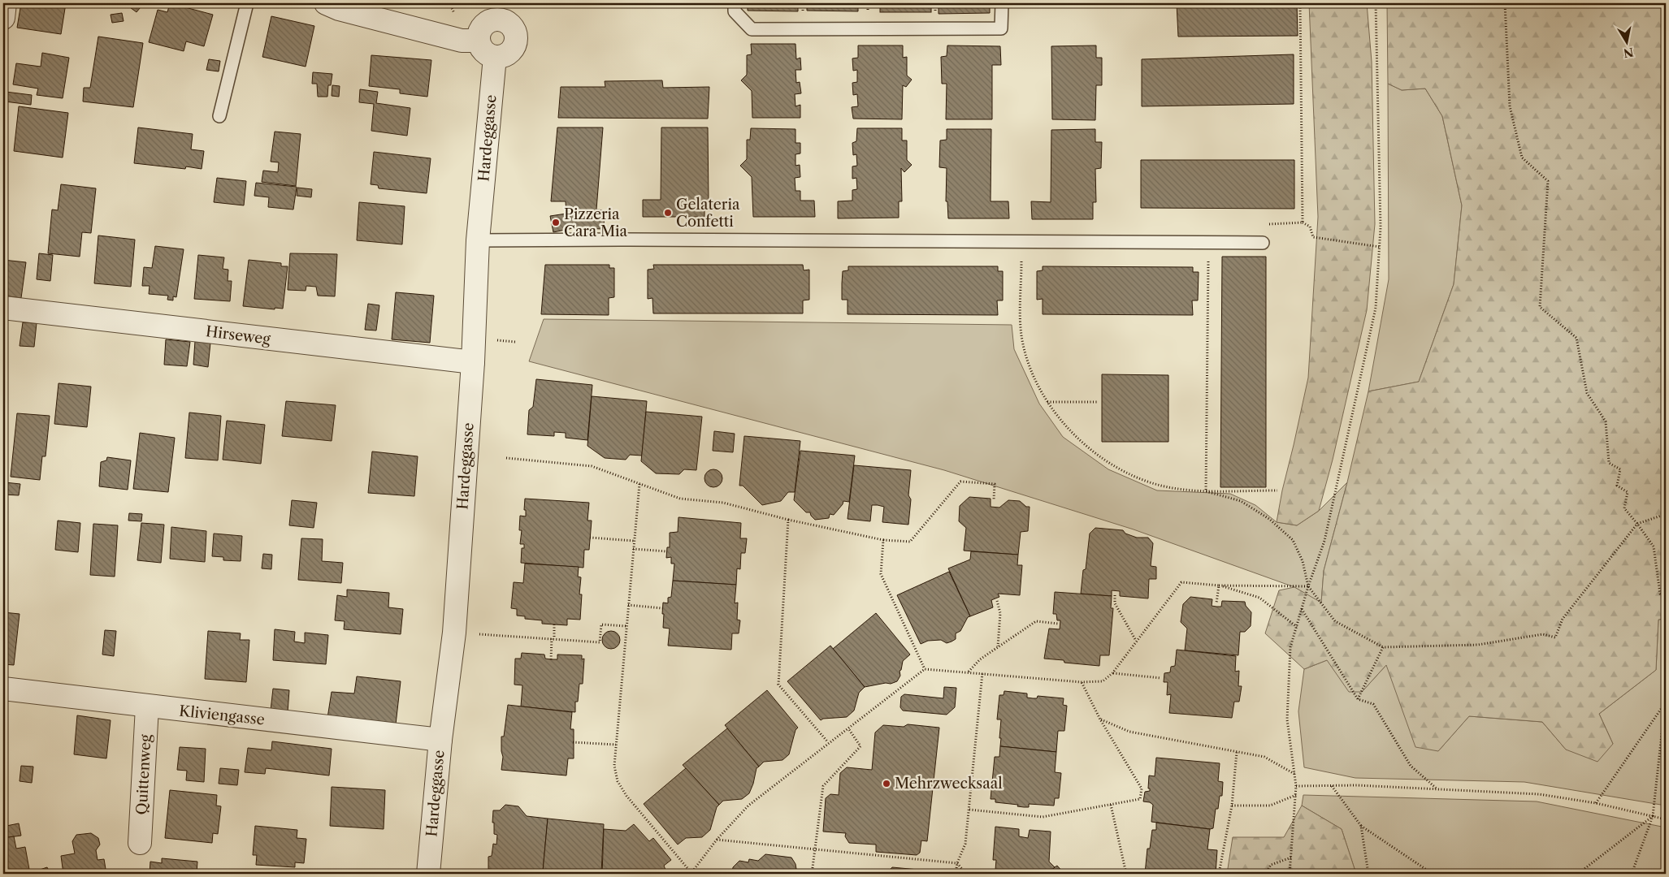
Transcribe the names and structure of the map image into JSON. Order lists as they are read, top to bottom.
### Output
{
  "streets": {
    "street": [
      "Hardeggasse",
      "Hirseweg",
      "Kliviengasse",
      "Quittenweg"
    ]
  },
  "crossings": [
    ["Hardeggasse", "Hirseweg"],
    ["Hardeggasse", "Kliviengasse"],
    ["Kliviengasse", "Quittenweg"]
  ],
  "places": ["Gelateria Confetti", "Pizzeria Cara Mia", "Mehrzwecksaal"],
  "north": "bottom"
}
